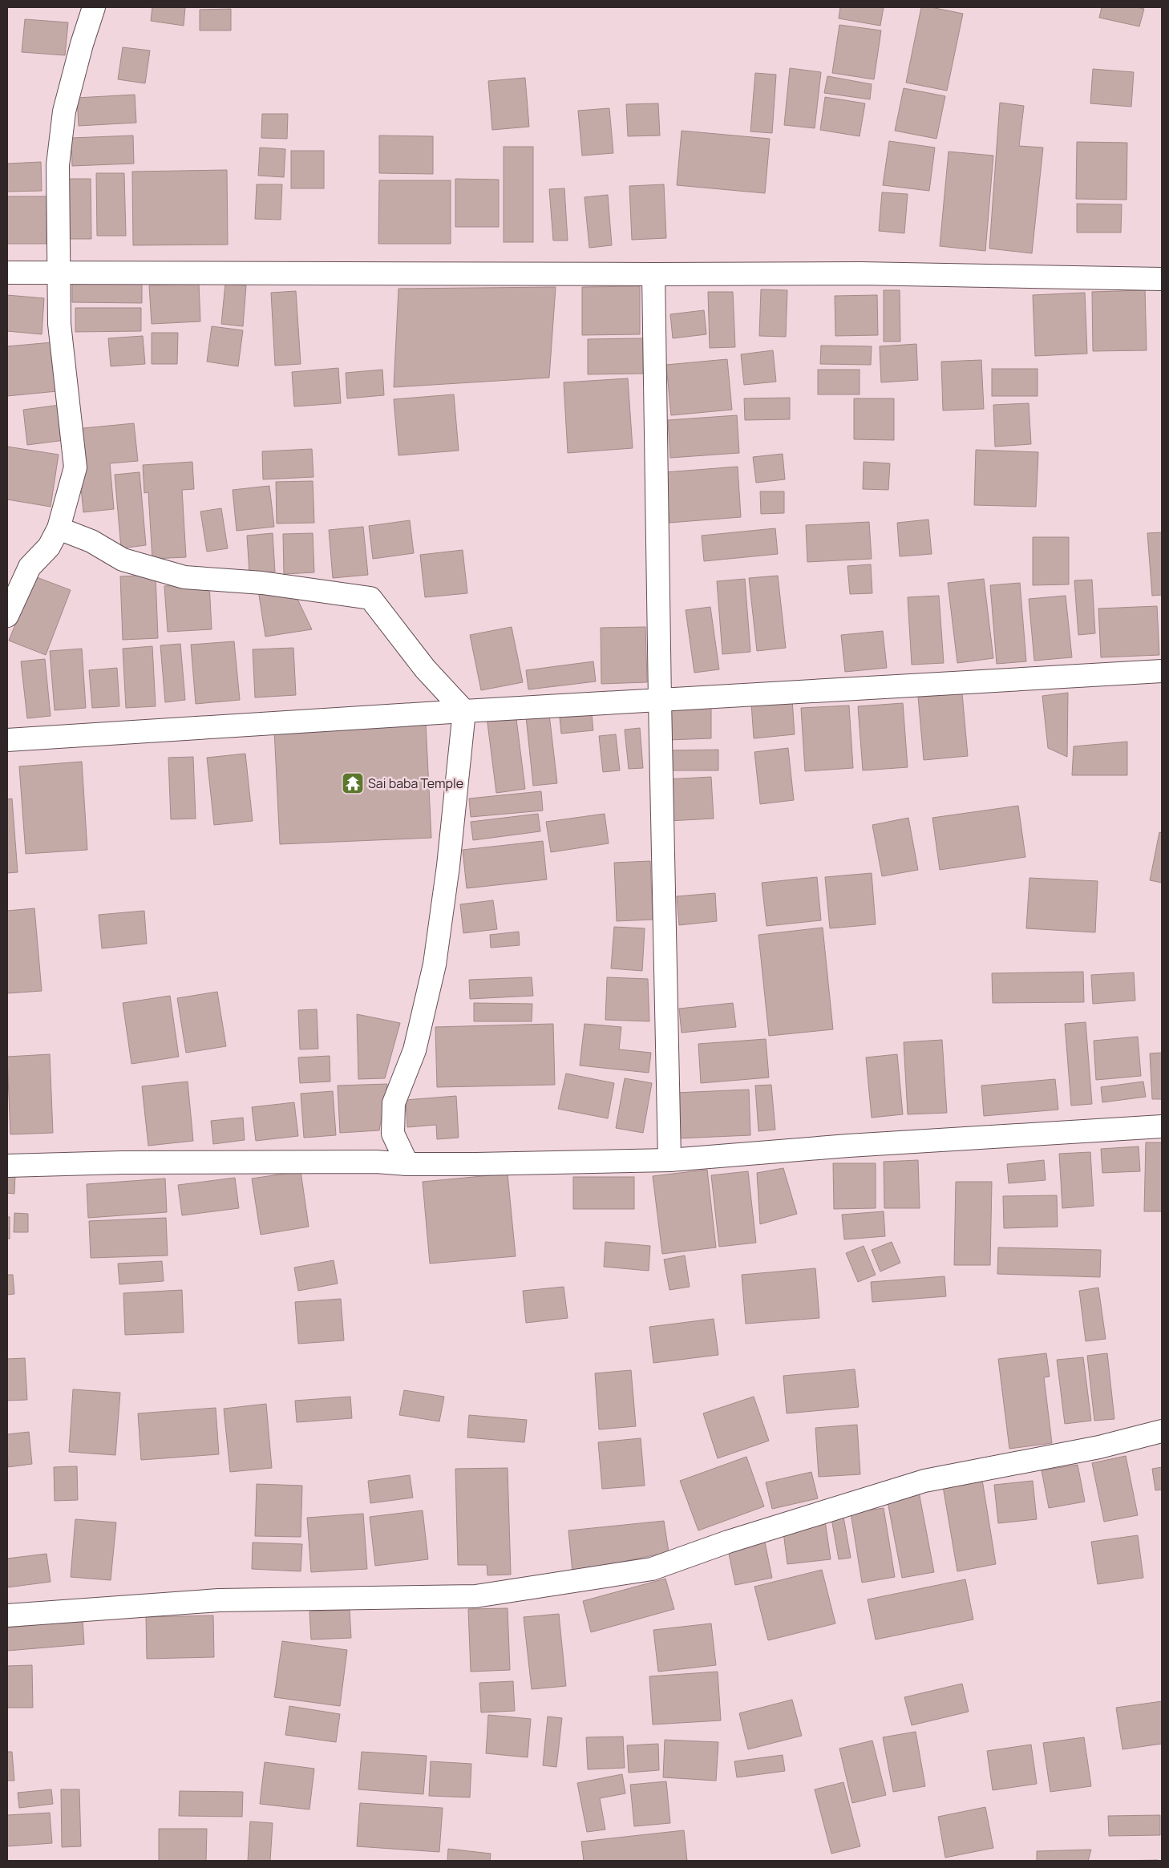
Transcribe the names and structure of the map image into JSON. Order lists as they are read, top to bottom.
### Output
{
  "places": {
    "temple": ["Sai baba Temple"]
  }
}
